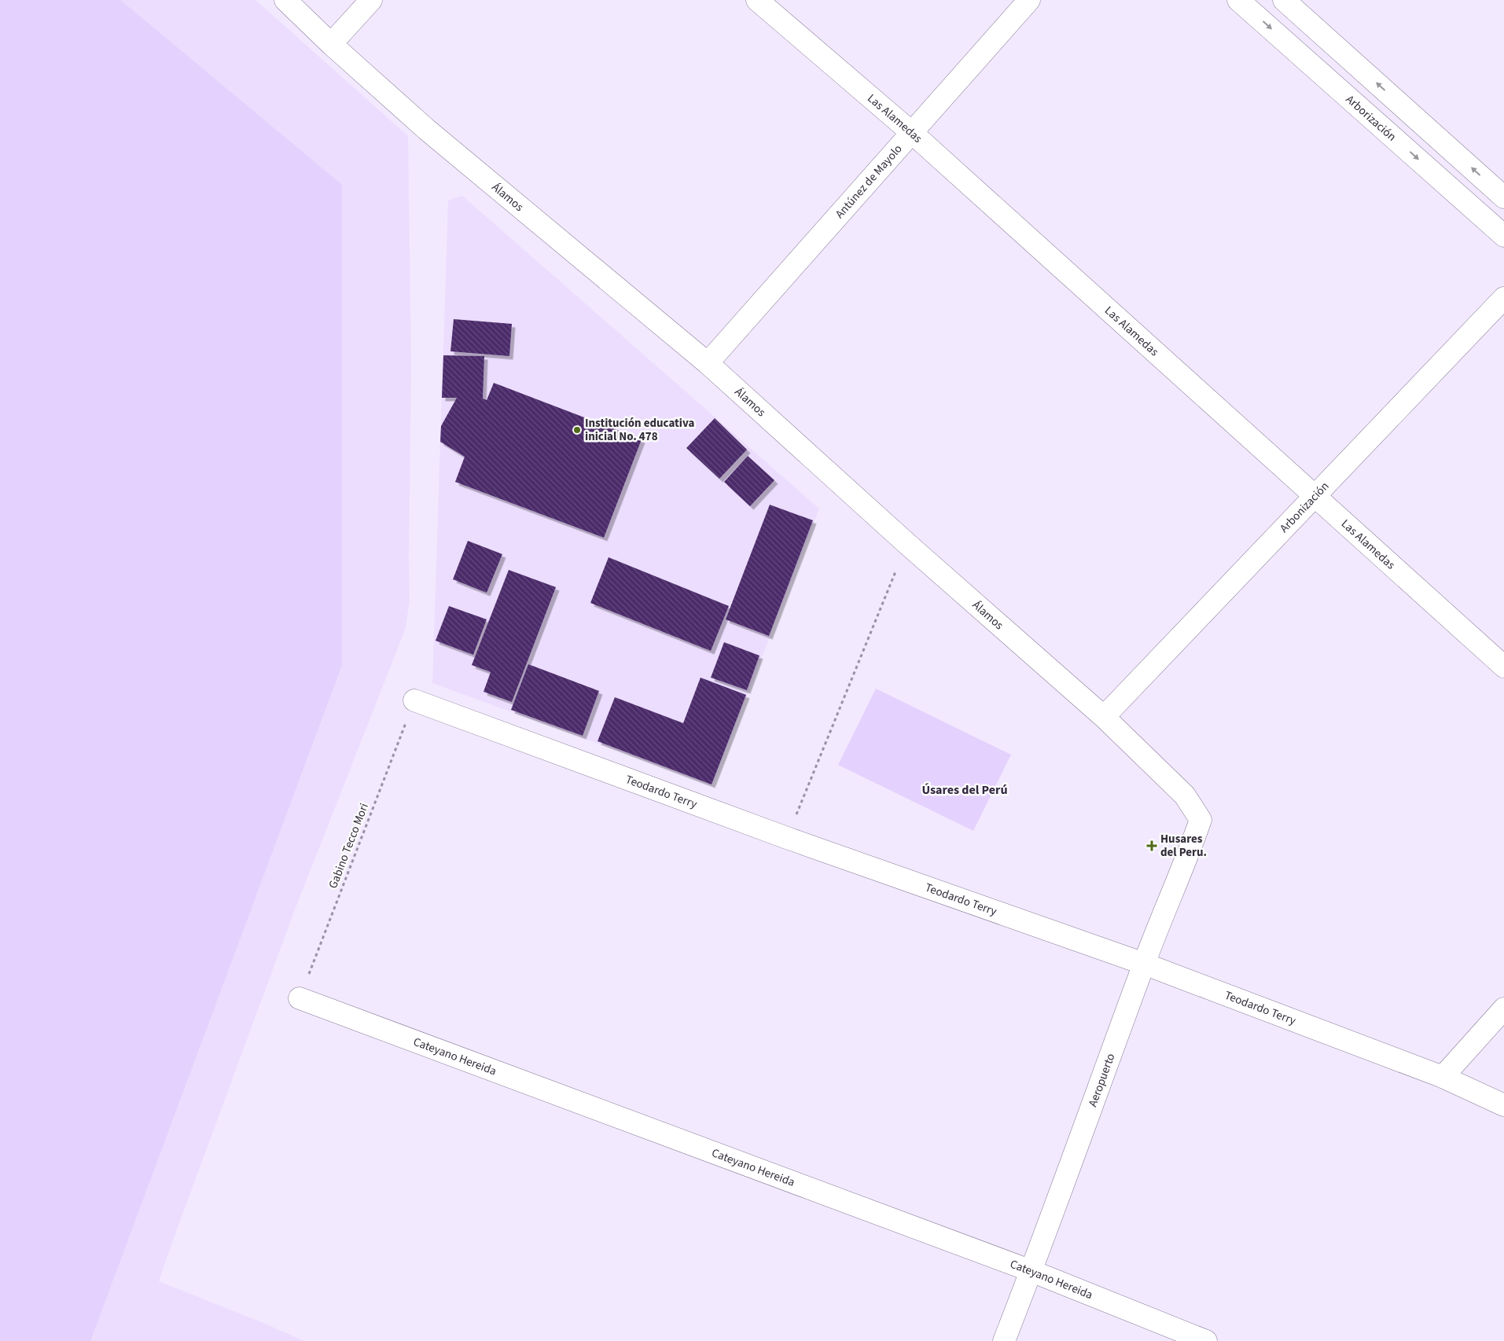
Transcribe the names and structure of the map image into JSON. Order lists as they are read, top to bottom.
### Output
{
  "streets": {
    "street": [
      "Arborización",
      "Las Alamedas",
      "Antúnez de Mayolo",
      "Álamos",
      "Arbonización",
      "Teodardo Terry",
      "Cateyano Hereida",
      "Aeropuerto"
    ],
    "path": ["Gabino Tecco Mori"]
  },
  "crossings": [
    ["Las Alamedas", "Antúnez de Mayolo"],
    ["Las Alamedas", "Arbonización"],
    ["Antúnez de Mayolo", "Álamos"],
    ["Álamos", "Arbonización"],
    ["Álamos", "Aeropuerto"],
    ["Teodardo Terry", "Gabino Tecco Mori"],
    ["Teodardo Terry", "Aeropuerto"],
    ["Gabino Tecco Mori", "Cateyano Hereida"],
    ["Cateyano Hereida", "Aeropuerto"]
  ],
  "districts": ["Úsares del Perú"],
  "places": {
    "other": ["Institución educativa inicial No. 478"],
    "health": ["Husares del Peru."]
  }
}
